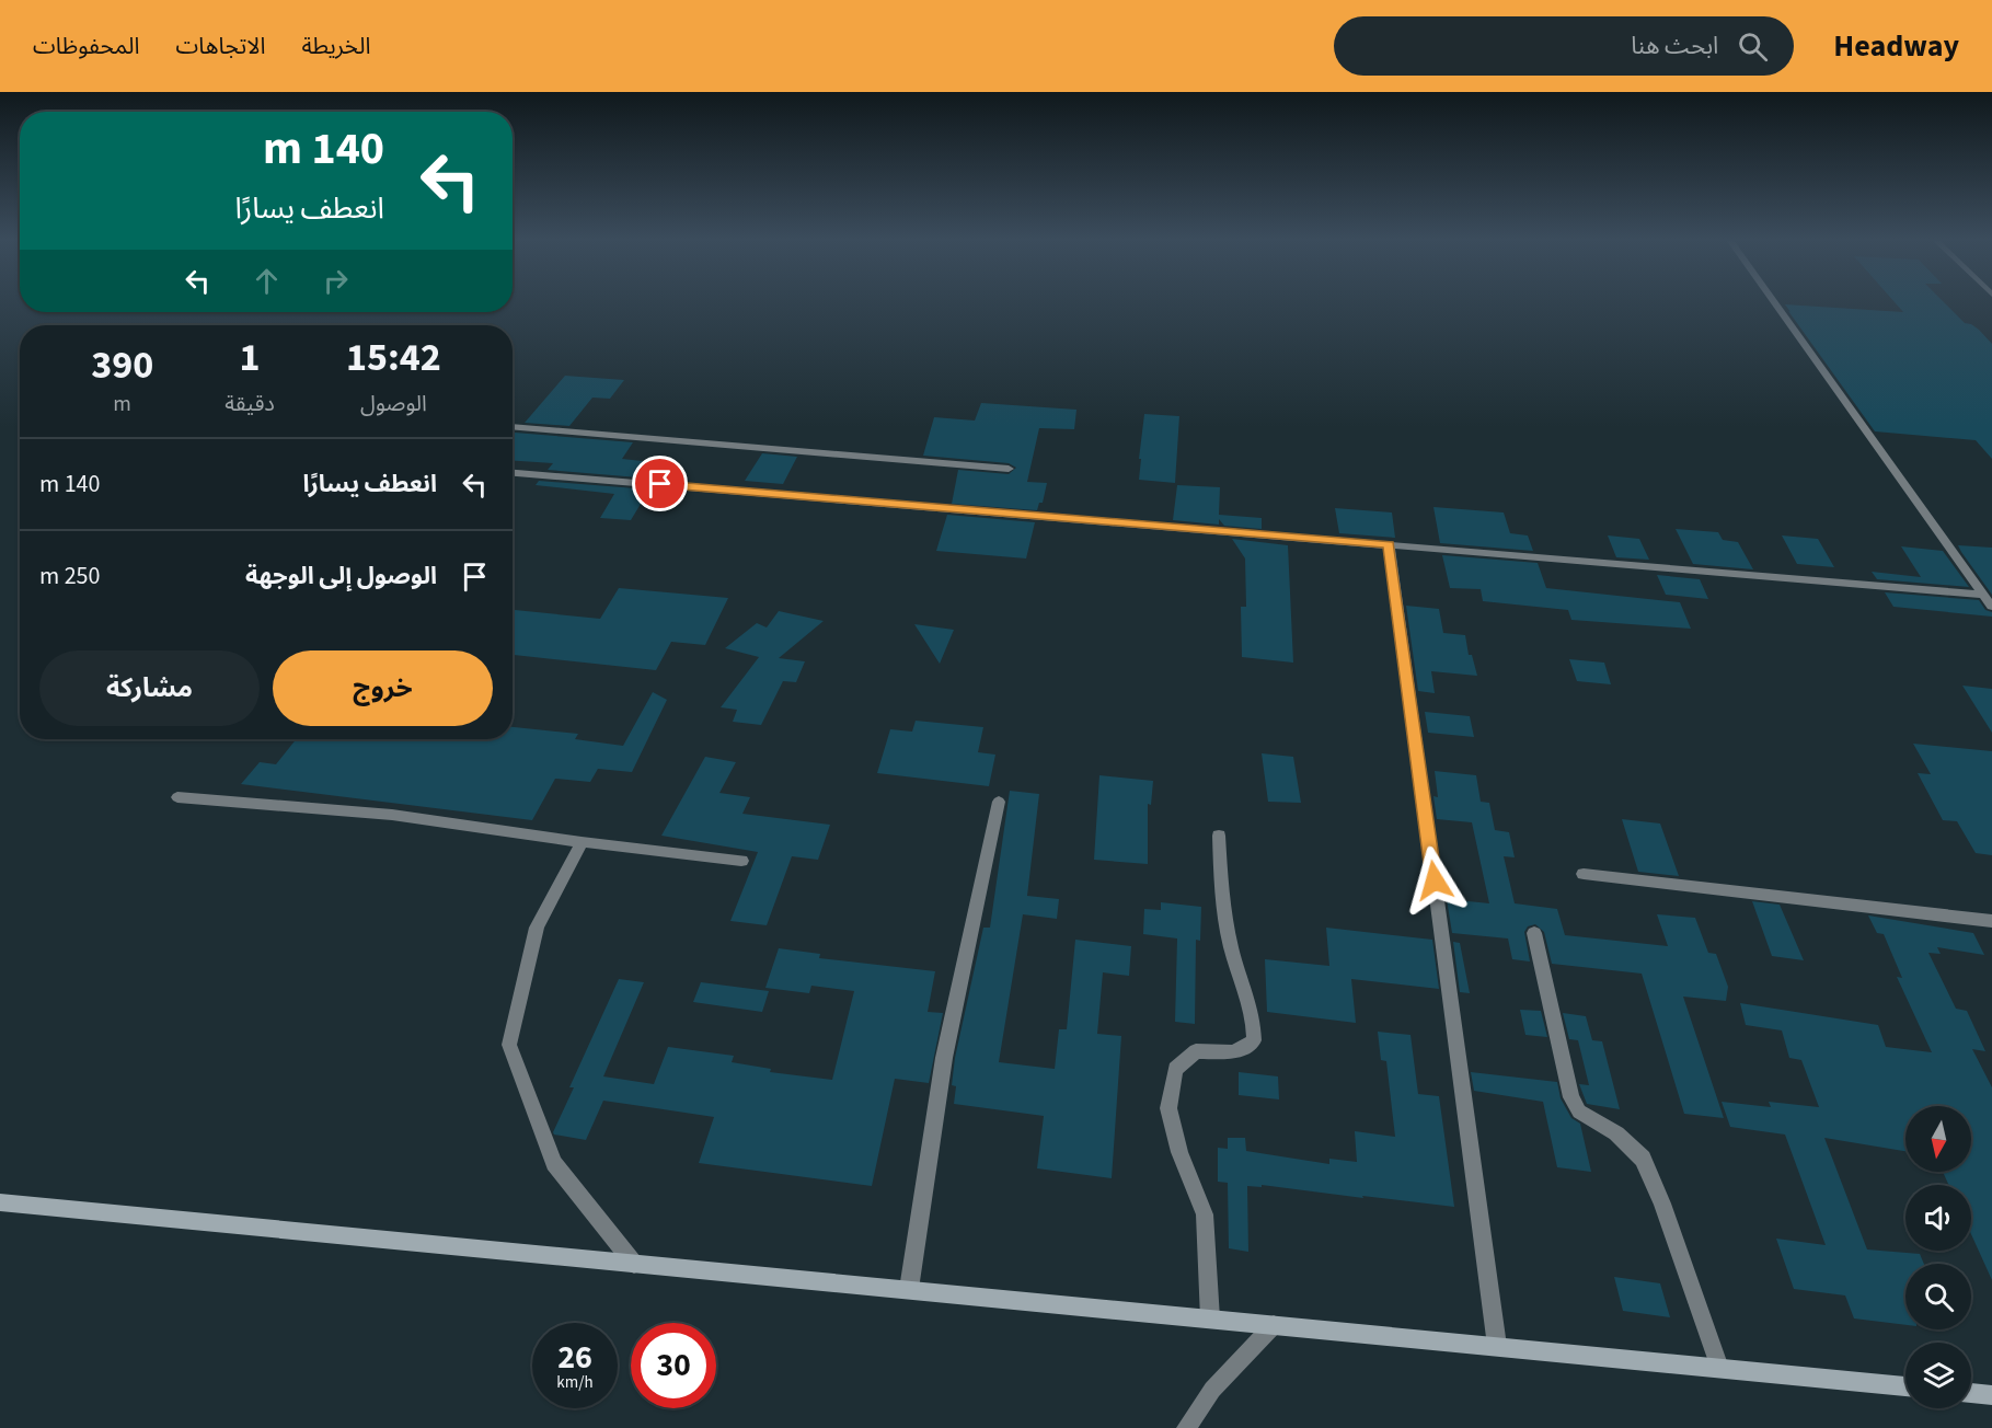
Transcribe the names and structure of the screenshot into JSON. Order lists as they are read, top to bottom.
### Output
{
  "north": "bottom",
  "page": {
    "header": "Headway",
    "search": "ابحث هنا",
    "nav": ["الخريطة", "الاتجاهات", "المحفوظات"],
    "turn": ["140 m", "انعطف يسارًا"],
    "eta": [
      "15:42",
      "الوصول",
      "1",
      "دقيقة",
      "390",
      "m"
    ],
    "list": [
      {
        "name": "انعطف يسارًا",
        "value": "140 m"
      },
      {
        "name": "الوصول إلى الوجهة",
        "value": "250 m"
      }
    ],
    "buttons": ["خروج", "مشاركة"],
    "speed": "26 km/h",
    "limit": "30"
  }
}
